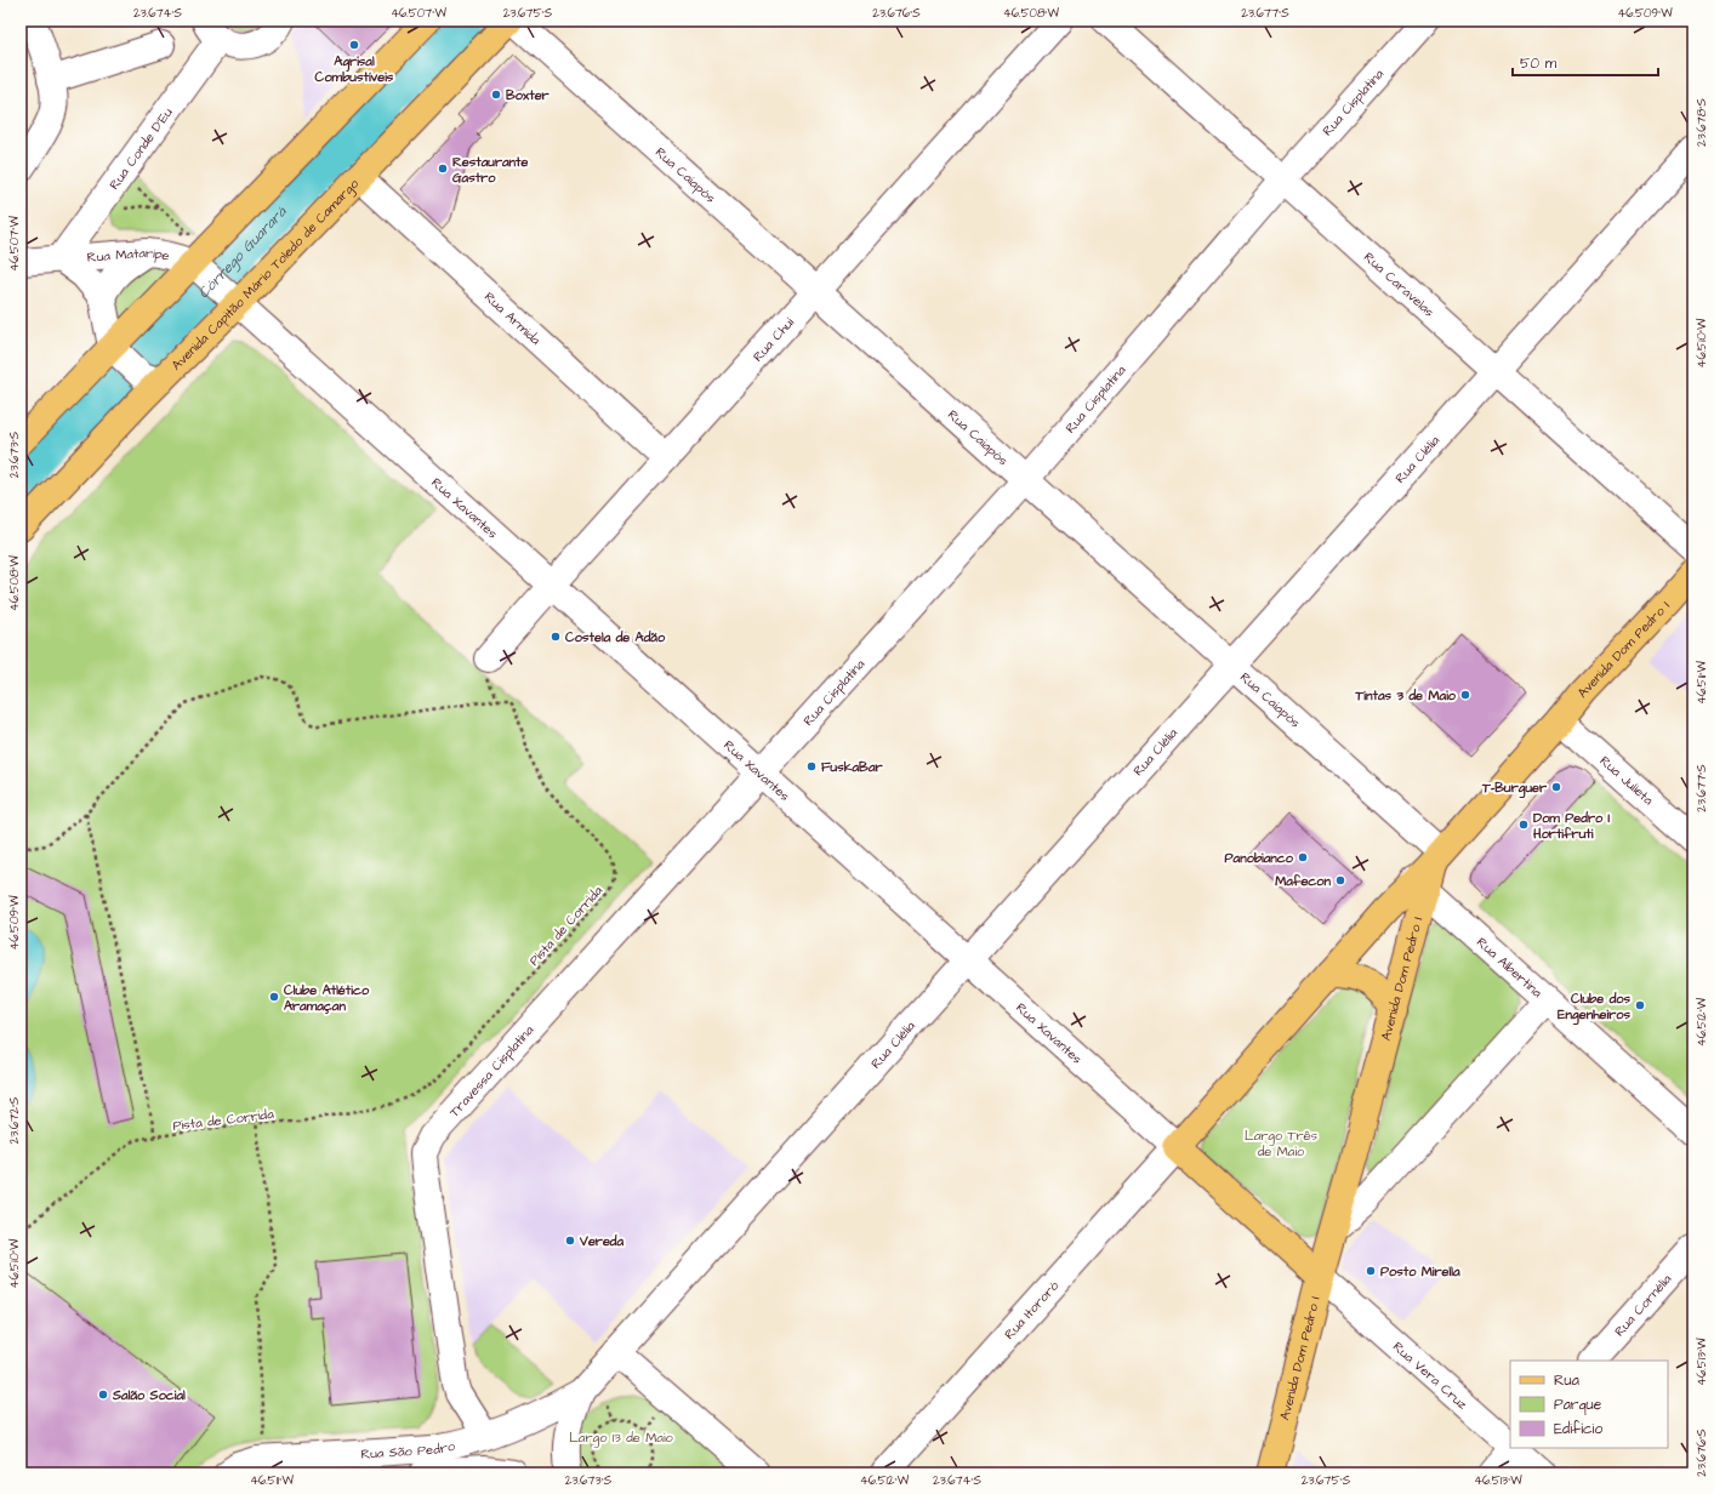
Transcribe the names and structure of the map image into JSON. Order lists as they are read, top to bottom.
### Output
{
  "streets": {
    "main road": ["Avenida Capitão Mário Toledo de Camargo", "Rua Xavantes", "Avenida Dom Pedro I"],
    "street": [
      "Rua Cisplatina",
      "Rua Conde D'Eu",
      "Rua Caiapós",
      "Rua Mataripe",
      "Rua Caravelas",
      "Rua Armida",
      "Rua Chuí",
      "Rua Clélia",
      "Rua Julieta",
      "Rua Albertina",
      "Travessa Cisplatina",
      "Rua Cornélia",
      "Rua Itororó",
      "Rua Vera Cruz",
      "Rua São Pedro"
    ],
    "path": ["Pista de Corrida"]
  },
  "crossings": [
    ["Rua Cisplatina", "Rua Caiapós"],
    ["Rua Cisplatina", "Rua Caravelas"],
    ["Rua Cisplatina", "Rua Xavantes"],
    ["Rua Cisplatina", "Travessa Cisplatina"],
    ["Rua Conde D'Eu", "Rua Mataripe"],
    ["Rua Caiapós", "Rua Chuí"],
    ["Rua Caiapós", "Rua Clélia"],
    ["Rua Caiapós", "Avenida Dom Pedro I"],
    ["Rua Caiapós", "Rua Albertina"],
    ["Rua Mataripe", "Avenida Capitão Mário Toledo de Camargo"],
    ["Rua Mataripe", "Rua Xavantes"],
    ["Avenida Capitão Mário Toledo de Camargo", "Rua Armida"],
    ["Avenida Capitão Mário Toledo de Camargo", "Rua Xavantes"],
    ["Rua Caravelas", "Rua Clélia"],
    ["Rua Armida", "Rua Chuí"],
    ["Rua Chuí", "Rua Xavantes"],
    ["Rua Clélia", "Rua Xavantes"],
    ["Rua Xavantes", "Avenida Dom Pedro I"],
    ["Rua Xavantes", "Travessa Cisplatina"],
    ["Rua Xavantes", "Rua Itororó"],
    ["Rua Xavantes", "Rua Vera Cruz"],
    ["Avenida Dom Pedro I", "Rua Julieta"],
    ["Avenida Dom Pedro I", "Rua Albertina"],
    ["Avenida Dom Pedro I", "Rua Vera Cruz"],
    ["Travessa Cisplatina", "Rua São Pedro"]
  ],
  "water": ["Córrego Guarará"],
  "parks": ["Largo Três de Maio", "Largo 13 de Maio"],
  "places": [
    "Agrisal Combustíveis",
    "Boxter",
    "Restaurante Gastro",
    "Costela de Adão",
    "Tintas 3 de Maio",
    "FuskaBar",
    "T-Burguer",
    "Dom Pedro I Hortifruti",
    "Panobianco",
    "Mafecon",
    "Clube Atlético Aramaçan",
    "Clube dos Engenheiros",
    "Vereda",
    "Posto Mirella",
    "Salão Social"
  ],
  "legend": ["Rua", "Parque", "Edifício"],
  "scale_bar": "50 m",
  "coordinates": [
    "23.674°S",
    "46.507°W",
    "23.675°S",
    "23.676°S",
    "46.508°W",
    "23.677°S",
    "46.509°W",
    "23.678°S",
    "46.510°W",
    "23.673°S",
    "46.511°W",
    "46.512°W",
    "23.672°S",
    "46.513°W"
  ]
}
